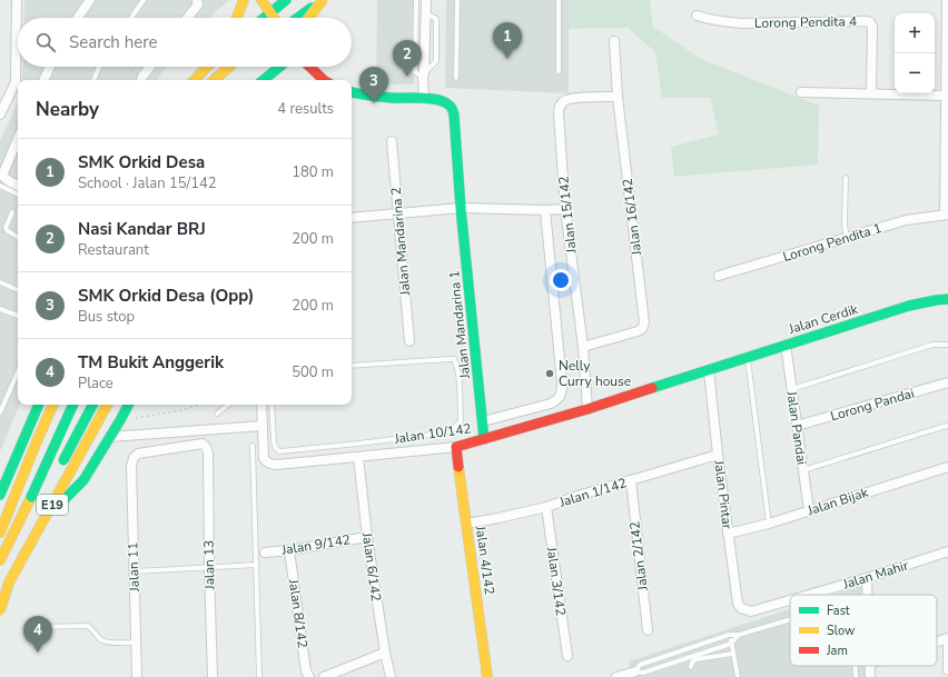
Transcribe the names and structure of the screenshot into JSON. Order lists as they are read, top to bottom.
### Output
{
  "streets": {
    "main road": [
      "Jalan Cerdik",
      "Jalan Mandarina 1",
      "Jalan 10/142",
      "E19",
      "Jalan 4/142"
    ],
    "street": [
      "Lorong Pendita 4",
      "Jalan 15/142",
      "Jalan 16/142",
      "Jalan Mandarina 2",
      "Lorong Pendita 1",
      "Lorong Pandai",
      "Jalan Pandai",
      "Jalan 1/142",
      "Jalan Pintar",
      "Jalan Bijak",
      "Jalan 9/142",
      "Jalan 2/142",
      "Jalan 13",
      "Jalan 11",
      "Jalan 6/142",
      "Jalan Mahir",
      "Jalan 3/142",
      "Jalan 8/142"
    ]
  },
  "crossings": [
    ["Jalan 15/142", "Jalan 16/142"],
    ["Jalan 15/142", "Jalan 10/142"],
    ["Jalan Cerdik", "Jalan Pandai"],
    ["Jalan Cerdik", "Jalan 10/142"],
    ["Jalan Cerdik", "Jalan Pintar"],
    ["Jalan Mandarina 1", "Jalan 10/142"],
    ["Lorong Pandai", "Jalan Pandai"],
    ["Jalan Pandai", "Jalan Bijak"],
    ["Jalan 10/142", "Jalan Pintar"],
    ["Jalan 10/142", "Jalan 4/142"],
    ["Jalan 10/142", "Jalan 6/142"],
    ["Jalan 1/142", "Jalan Pintar"],
    ["Jalan 1/142", "Jalan 2/142"],
    ["Jalan 1/142", "Jalan 4/142"],
    ["Jalan 1/142", "Jalan 3/142"],
    ["Jalan Pintar", "Jalan Bijak"],
    ["Jalan Pintar", "Jalan Mahir"],
    ["Jalan 9/142", "Jalan 6/142"],
    ["Jalan 9/142", "Jalan 8/142"],
    ["Jalan 13", "Jalan 11"]
  ],
  "places": ["Nelly Curry house"],
  "legend": ["Fast", "Slow", "Jam"],
  "page": {
    "map_buttons": ["+", "−"],
    "search": "Search here",
    "pins": [
      "1",
      "2",
      "3",
      "4"
    ],
    "heading": ["Nearby", "4 results"],
    "list": [
      {
        "mark": "1",
        "name": "SMK Orkid Desa",
        "note": "School · Jalan 15/142",
        "value": "180 m"
      },
      {
        "mark": "2",
        "name": "Nasi Kandar BRJ",
        "note": "Restaurant",
        "value": "200 m"
      },
      {
        "mark": "3",
        "name": "SMK Orkid Desa (Opp)",
        "note": "Bus stop",
        "value": "200 m"
      },
      {
        "mark": "4",
        "name": "TM Bukit Anggerik",
        "note": "Place",
        "value": "500 m"
      }
    ]
  }
}
